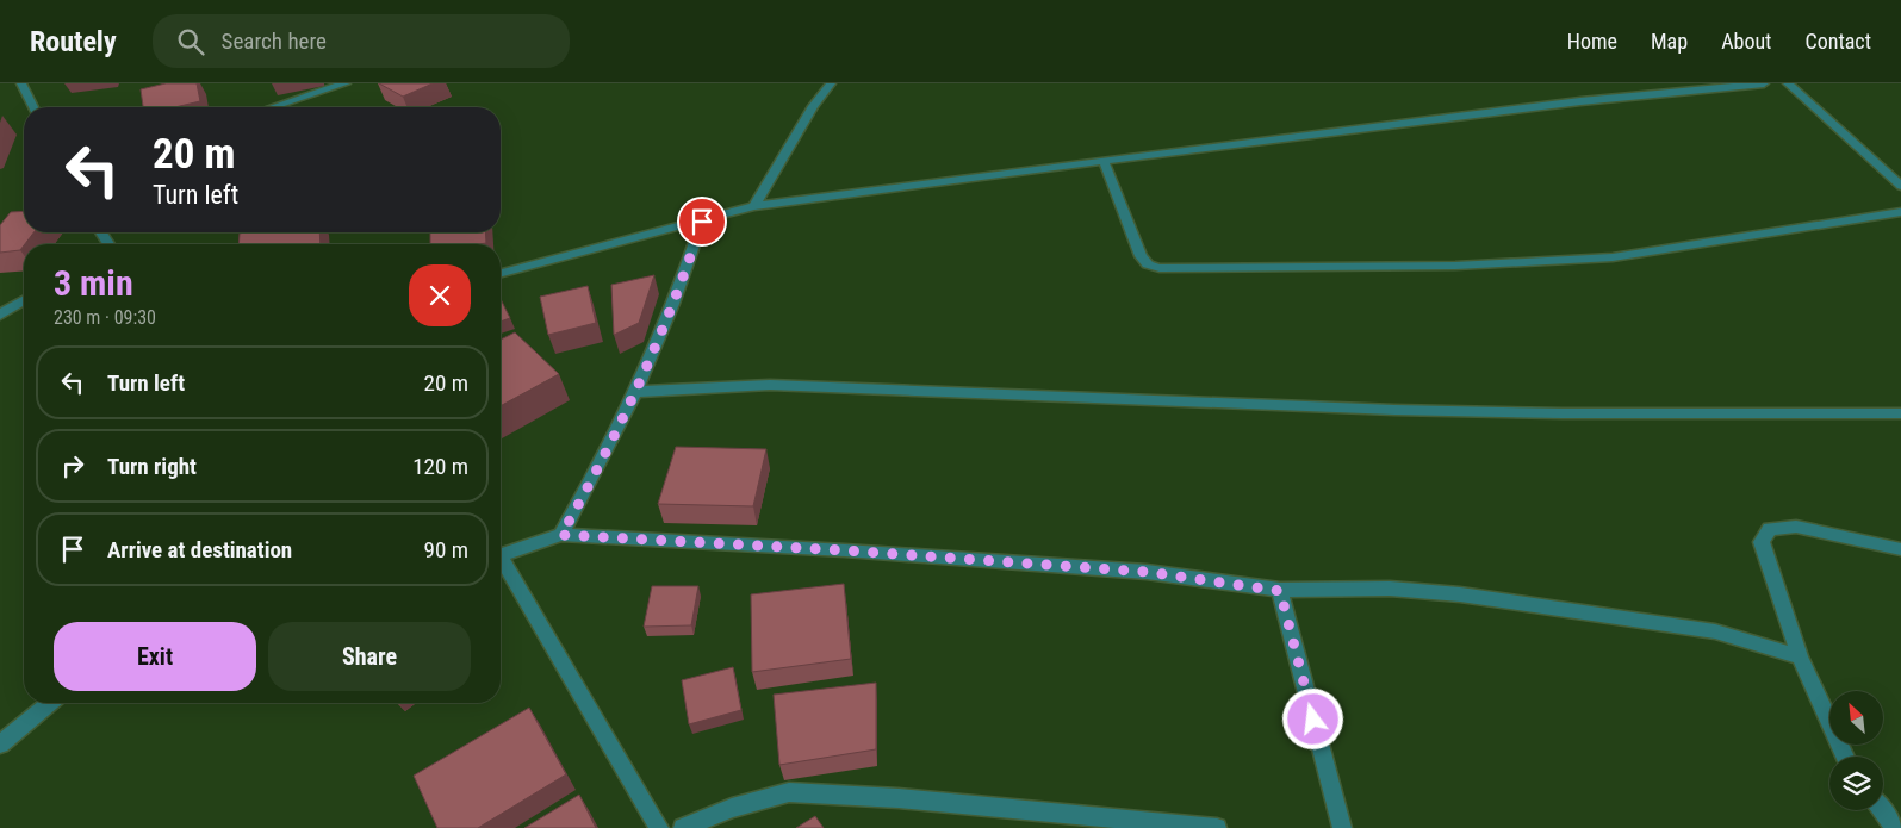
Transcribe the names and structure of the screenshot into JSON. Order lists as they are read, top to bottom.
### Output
{
  "north": "top left",
  "page": {
    "header": "Routely",
    "search": "Search here",
    "nav": [
      "Home",
      "Map",
      "About",
      "Contact"
    ],
    "turn": ["20 m", "Turn left"],
    "heading": ["3 min", "230 m · 09:30"],
    "list": [
      {
        "name": "Turn left",
        "value": "20 m"
      },
      {
        "name": "Turn right",
        "value": "120 m"
      },
      {
        "name": "Arrive at destination",
        "value": "90 m"
      }
    ],
    "buttons": ["Exit", "Share"]
  }
}
